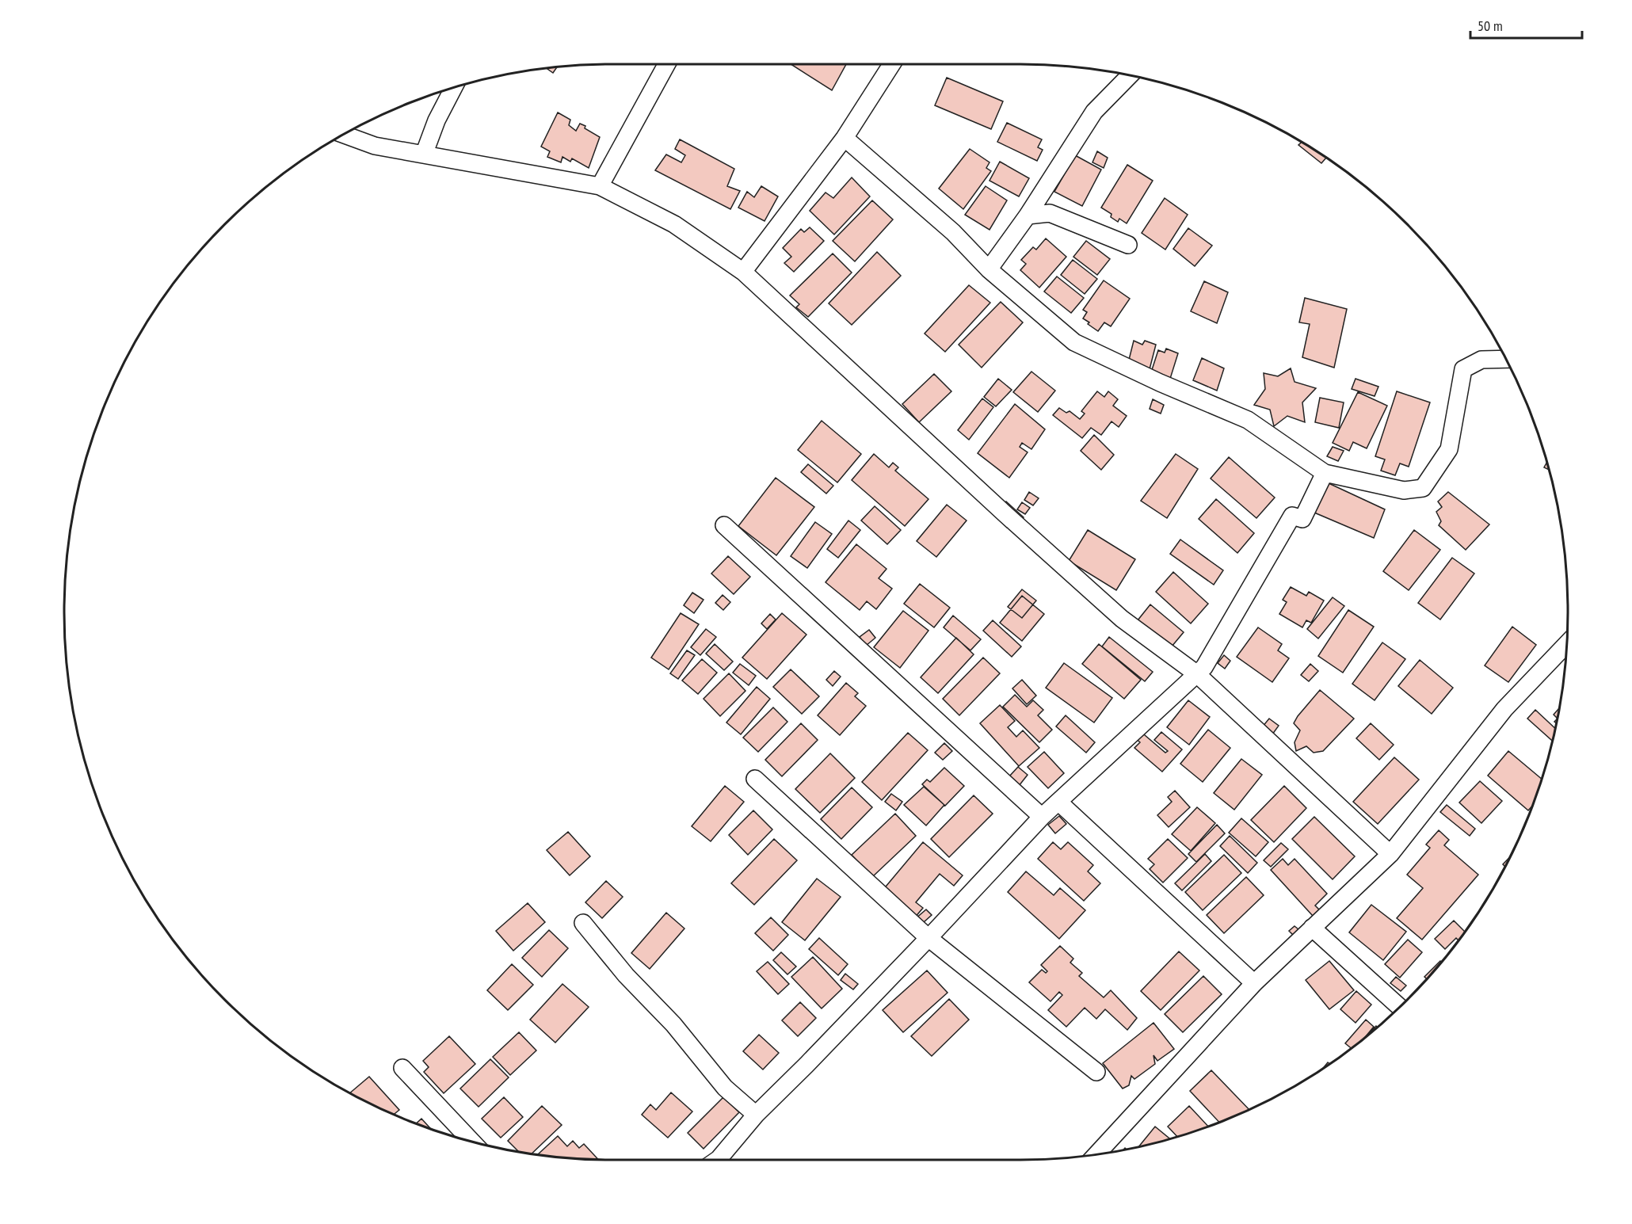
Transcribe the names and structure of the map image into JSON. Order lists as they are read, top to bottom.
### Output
{
  "scale_bar": "50 m"
}
